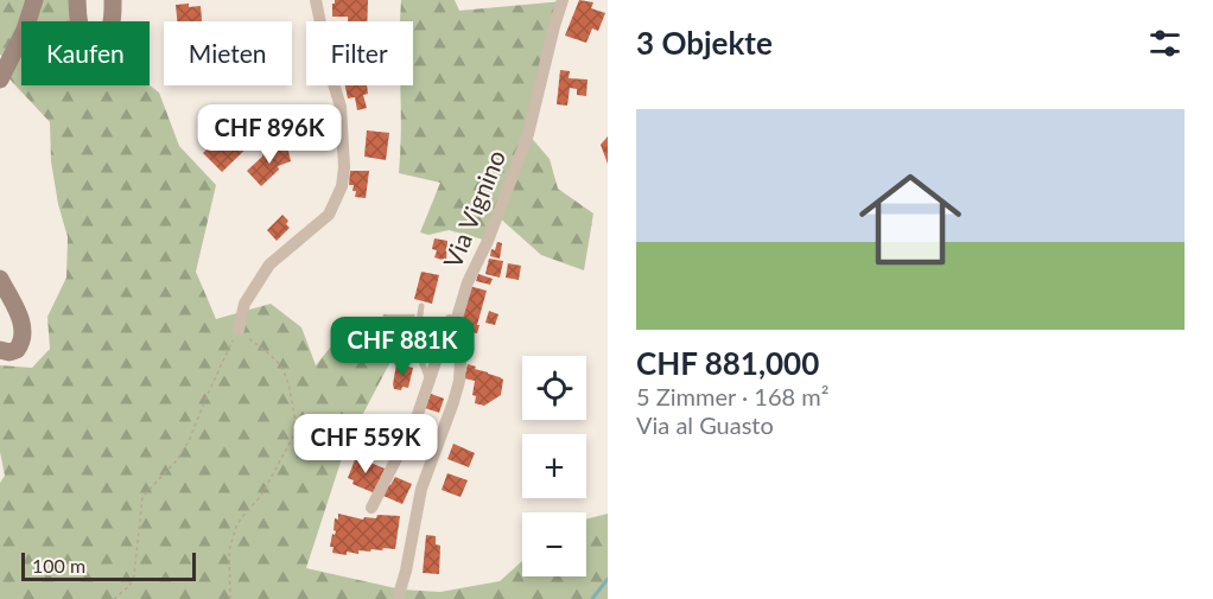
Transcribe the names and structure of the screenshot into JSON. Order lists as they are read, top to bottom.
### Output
{
  "streets": {
    "street": ["Via Vignino"]
  },
  "scale_bar": "100 m",
  "page": {
    "heading": "3 Objekte",
    "chip": ["Kaufen", "Mieten", "Filter"],
    "list": [
      {
        "name": "CHF 881,000",
        "note": "5 Zimmer · 168 m² · Via al Guasto"
      }
    ],
    "price": ["CHF 896K", "CHF 881K", "CHF 559K"],
    "map_buttons": ["+", "−"],
    "scale": "100 m"
  }
}
